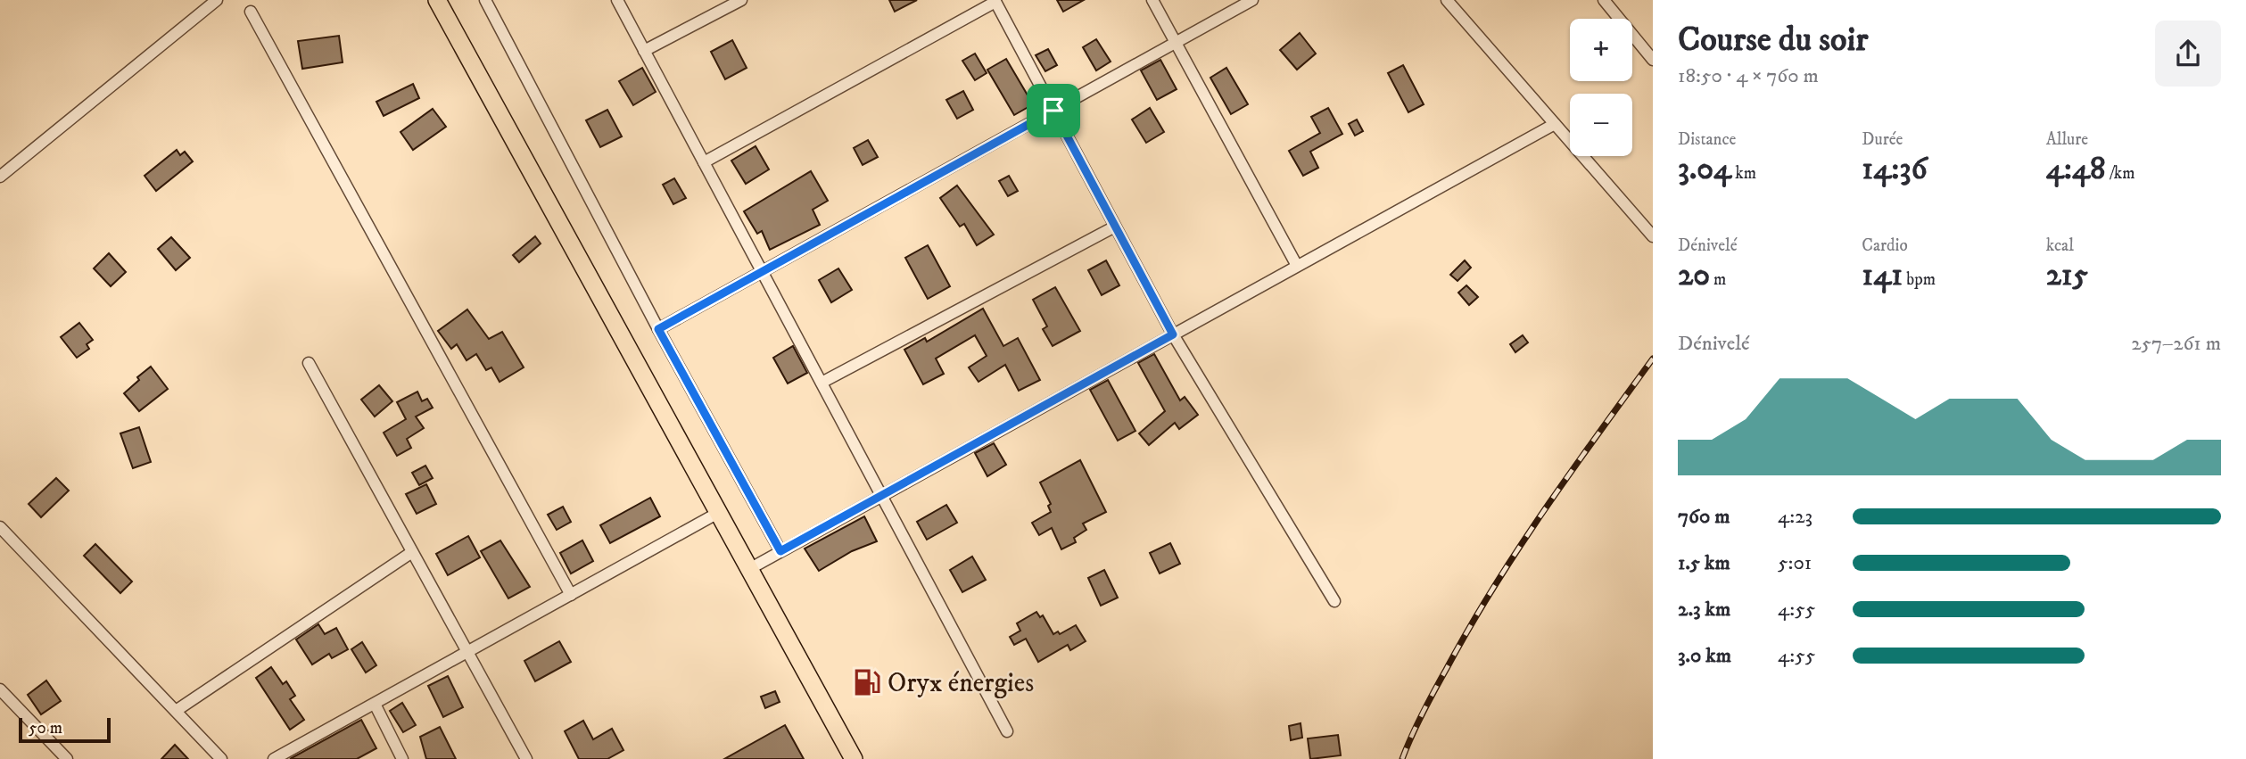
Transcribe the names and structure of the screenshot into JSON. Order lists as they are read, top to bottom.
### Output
{
  "places": {
    "fuel station": ["Oryx énergies"]
  },
  "scale_bar": "50 m",
  "page": {
    "heading": ["Course du soir", "18:50 · 4 × 760 m"],
    "map_buttons": ["+", "−"],
    "stats": [
      ["Distance", "3.04 km"],
      ["Durée", "14:36"],
      ["Allure", "4:48 /km"],
      ["Dénivelé", "20 m"],
      ["Cardio", "141 bpm"],
      ["kcal", "215"]
    ],
    "chart": ["Dénivelé", "257–261 m"],
    "list": [
      {
        "name": "760 m",
        "note": "4:23"
      },
      {
        "name": "1.5 km",
        "note": "5:01"
      },
      {
        "name": "2.3 km",
        "note": "4:55"
      },
      {
        "name": "3.0 km",
        "note": "4:55"
      }
    ],
    "scale": "50 m"
  }
}
